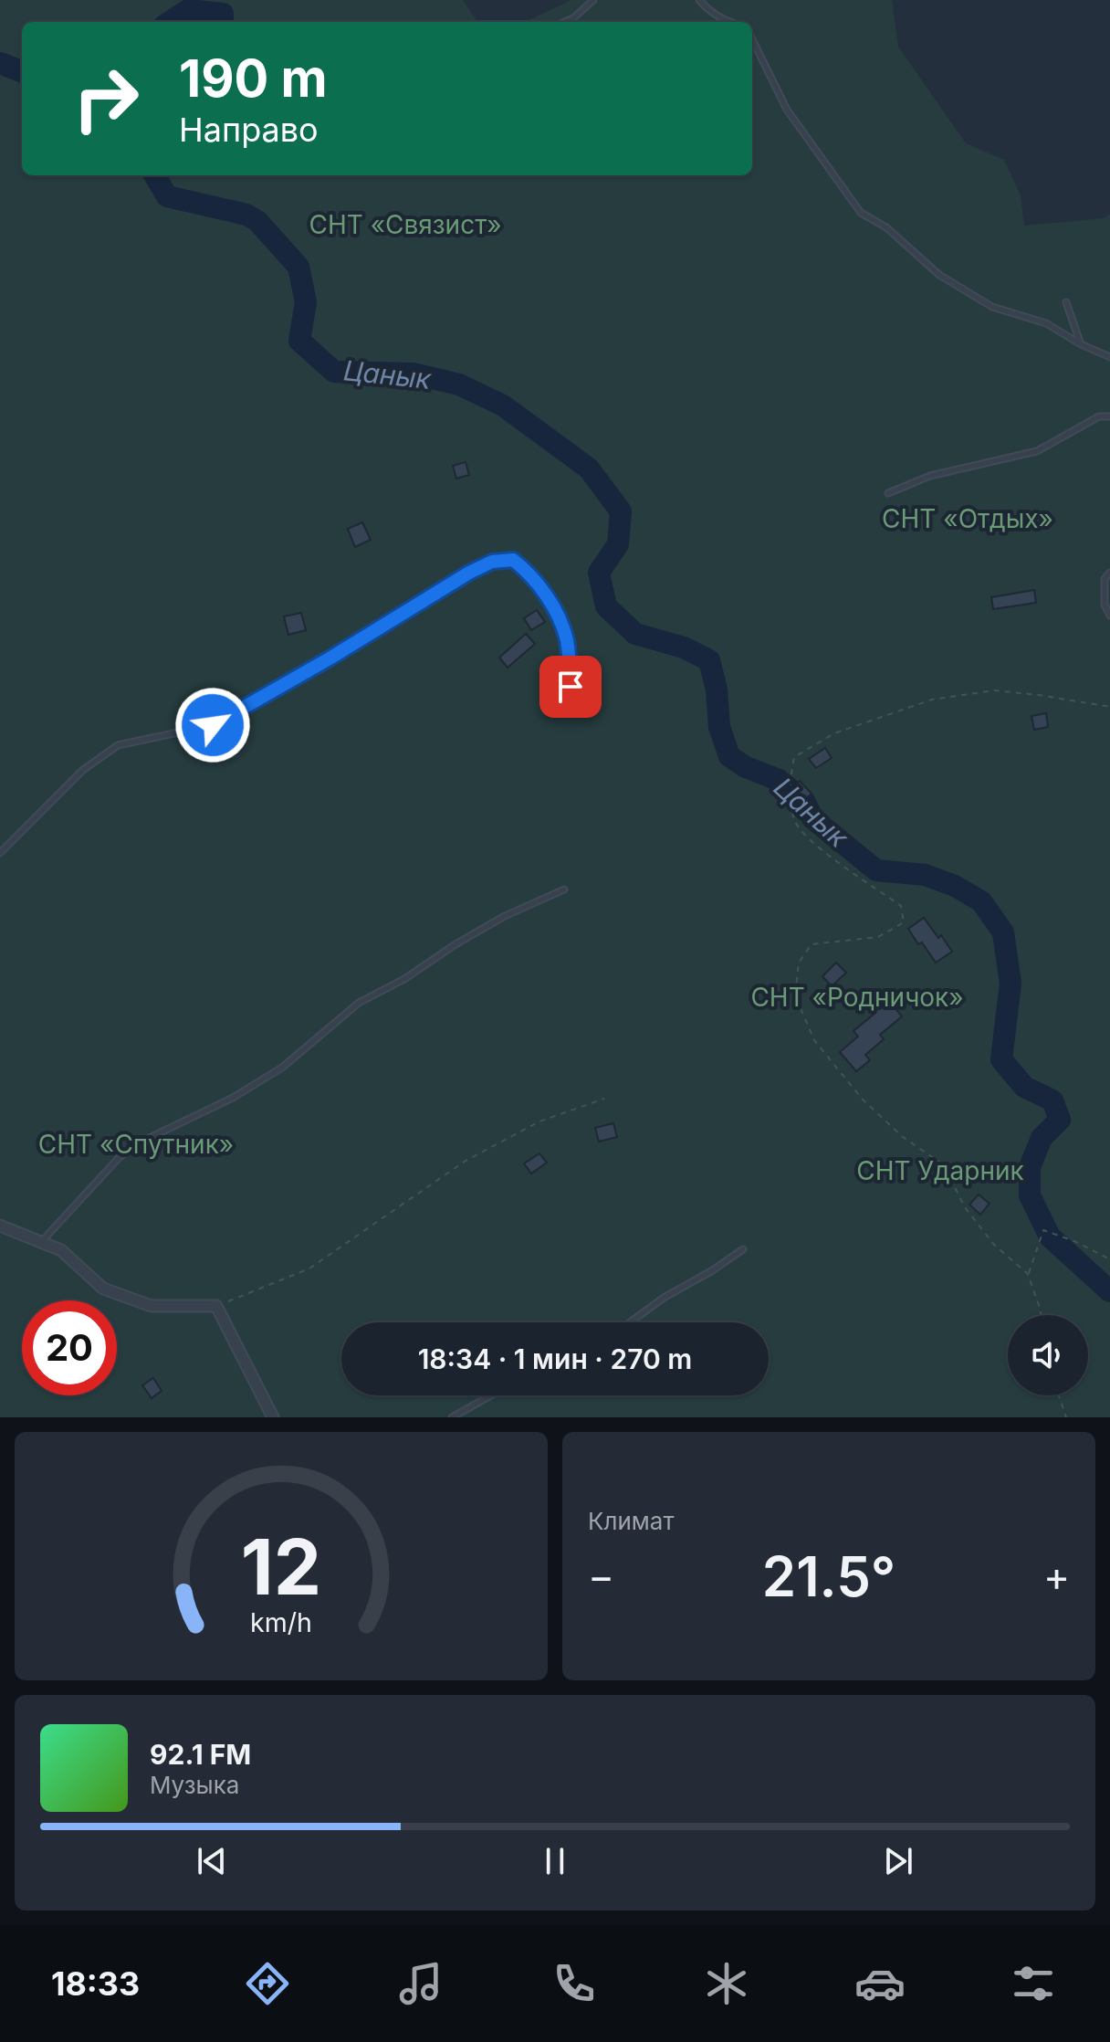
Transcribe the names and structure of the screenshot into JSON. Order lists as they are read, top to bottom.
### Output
{
  "water": ["Цанык"],
  "parks": [
    "СНТ «Связист»",
    "СНТ «Отдых»",
    "СНТ «Родничок»",
    "СНТ «Спутник»",
    "СНТ Ударник"
  ],
  "page": {
    "turn": ["190 m", "Направо"],
    "limit": "20",
    "trip": "18:34 · 1 мин · 270 m",
    "tile": "Климат",
    "heat": ["−", "21.5°", "+"],
    "song": ["92.1 FM", "Музыка"],
    "tabs": "18:33",
    "gauge": ["12", "km/h"]
  }
}
